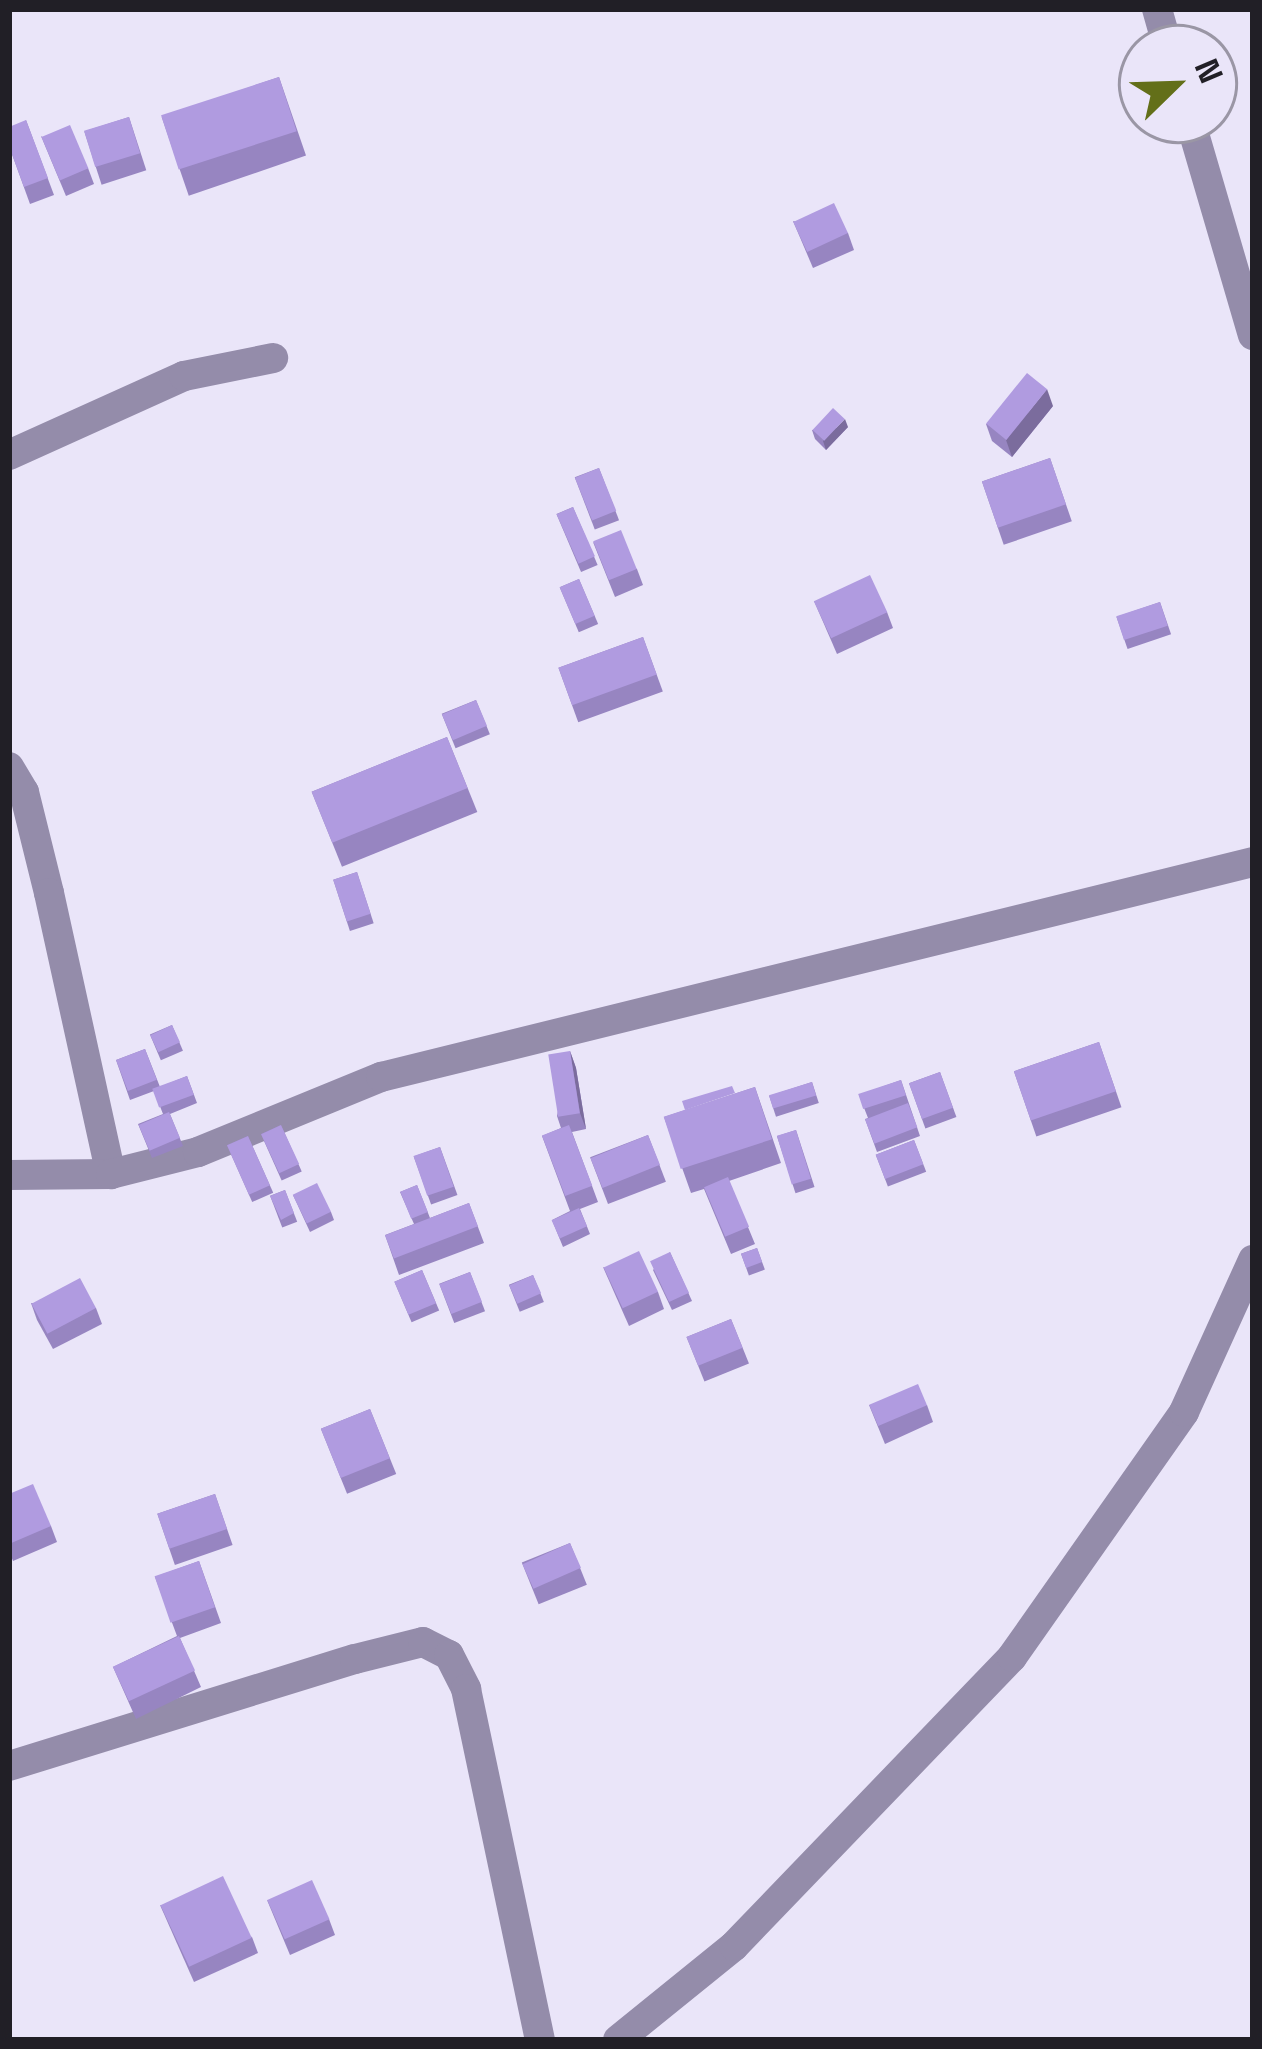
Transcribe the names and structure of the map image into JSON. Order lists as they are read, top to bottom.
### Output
{
  "north": "top right"
}
